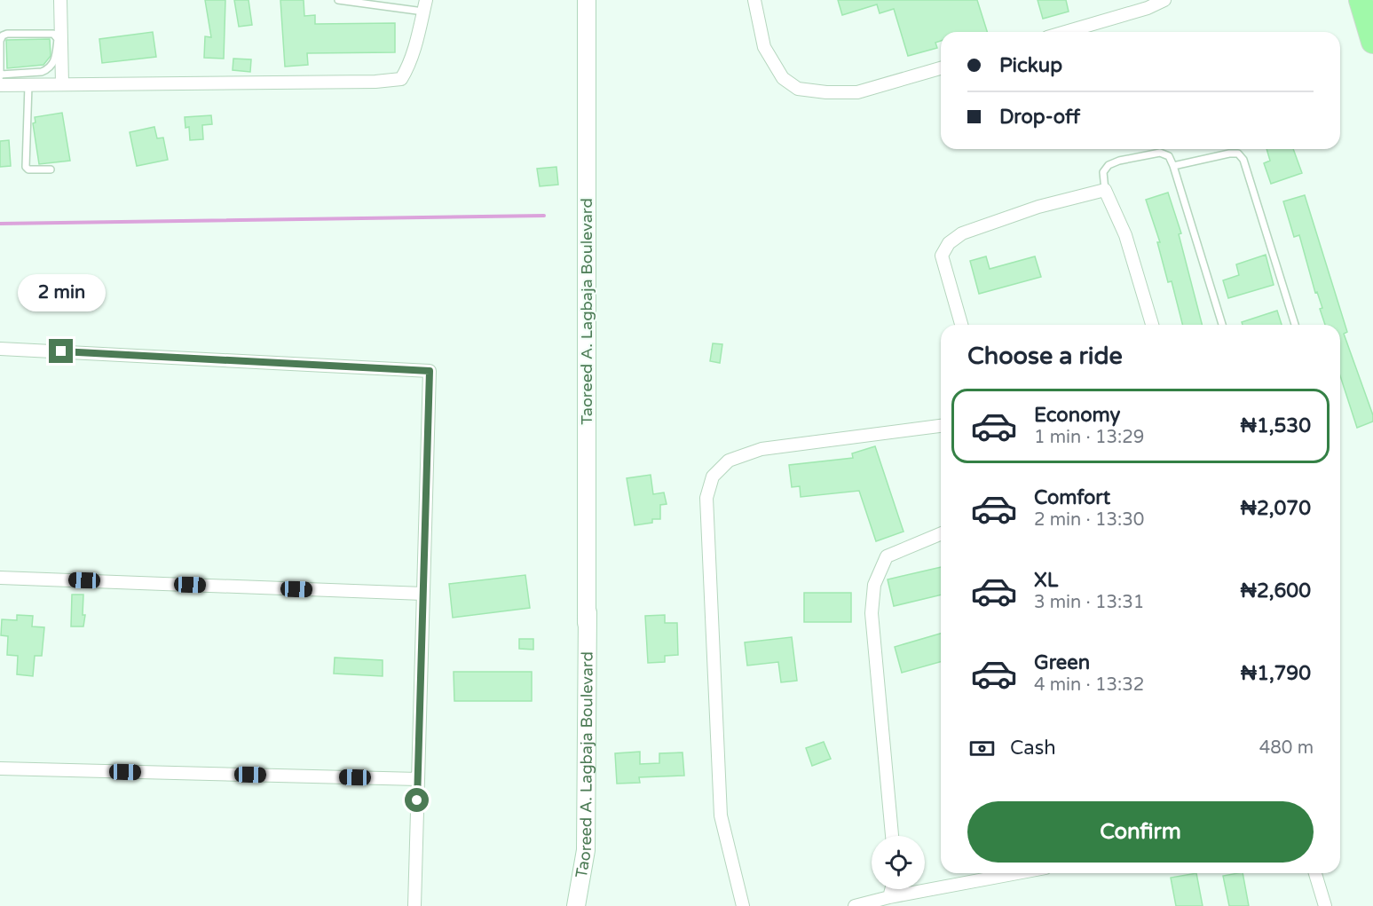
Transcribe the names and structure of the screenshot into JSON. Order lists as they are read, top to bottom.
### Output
{
  "streets": {
    "street": ["Taoreed A. Lagbaja Boulevard"]
  },
  "page": {
    "banner": ["Pickup", "Drop-off"],
    "bubble": "2 min",
    "heading": "Choose a ride",
    "list": [
      {
        "name": "Economy",
        "note": "1 min · 13:29",
        "value": "₦1,530"
      },
      {
        "name": "Comfort",
        "note": "2 min · 13:30",
        "value": "₦2,070"
      },
      {
        "name": "XL",
        "note": "3 min · 13:31",
        "value": "₦2,600"
      },
      {
        "name": "Green",
        "note": "4 min · 13:32",
        "value": "₦1,790"
      }
    ],
    "pay": ["Cash", "480 m"],
    "buttons": "Confirm"
  }
}
